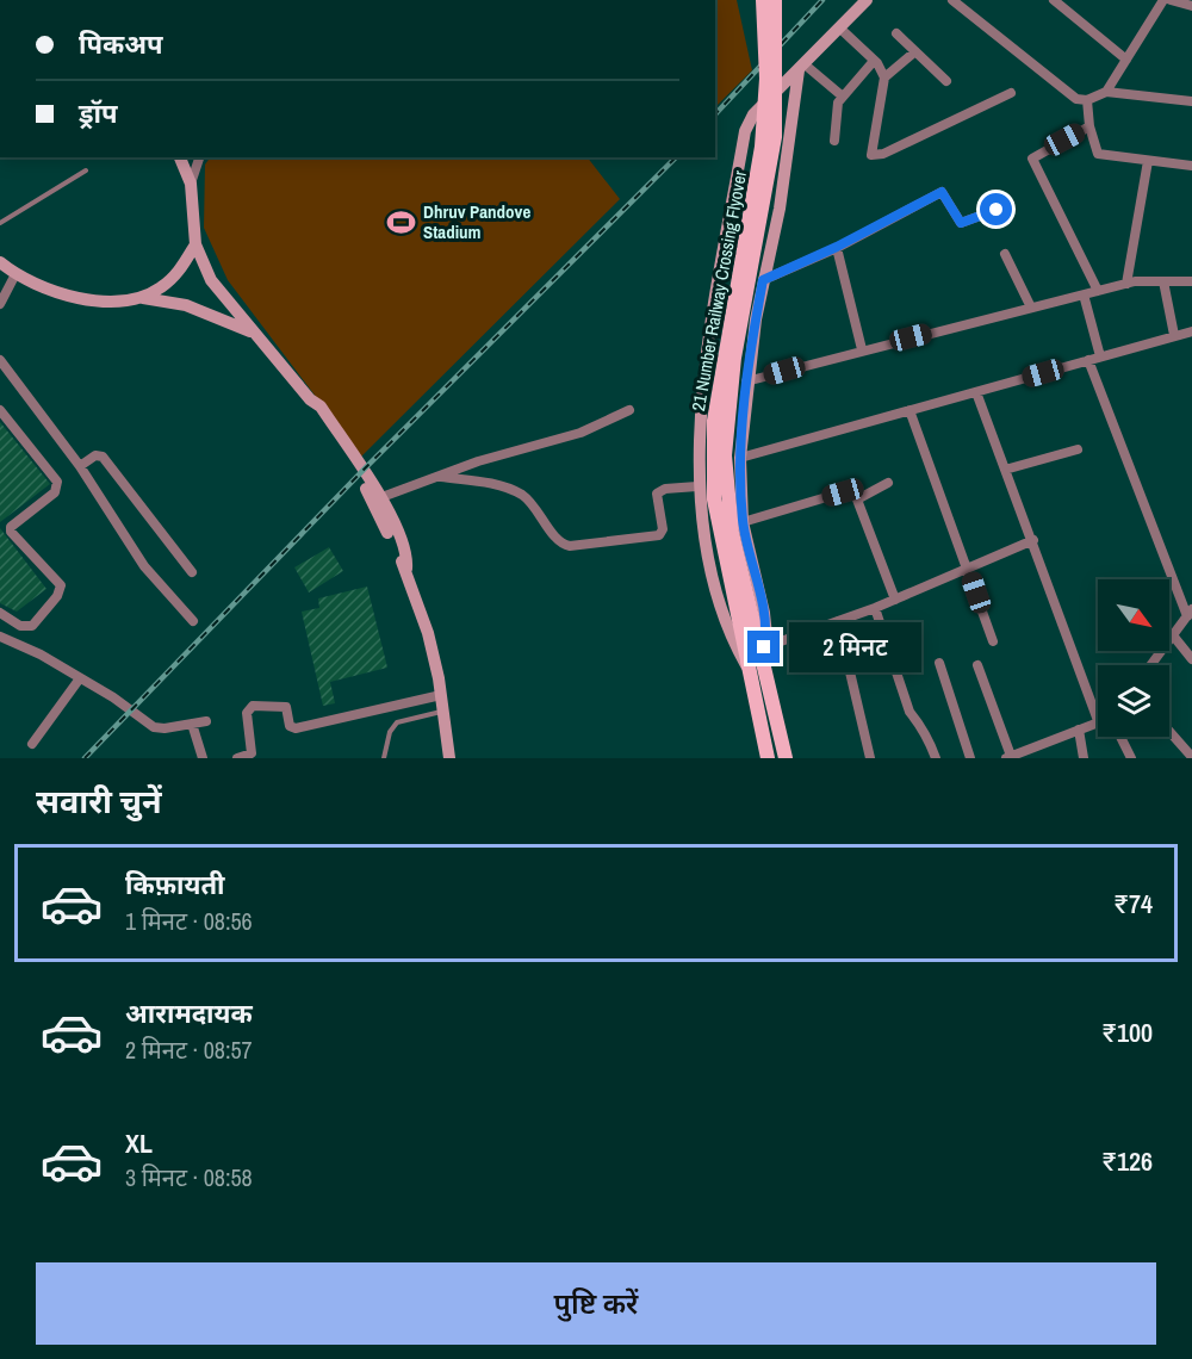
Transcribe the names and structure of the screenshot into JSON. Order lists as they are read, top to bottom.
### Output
{
  "streets": {
    "main road": ["21 Number Railway Crossing Flyover"]
  },
  "places": {
    "sports": ["Dhruv Pandove Stadium"]
  },
  "north": "bottom right",
  "page": {
    "banner": ["पिकअप", "ड्रॉप"],
    "bubble": "2 मिनट",
    "heading": "सवारी चुनें",
    "list": [
      {
        "name": "किफ़ायती",
        "note": "1 मिनट · 08:56",
        "value": "₹74"
      },
      {
        "name": "आरामदायक",
        "note": "2 मिनट · 08:57",
        "value": "₹100"
      },
      {
        "name": "XL",
        "note": "3 मिनट · 08:58",
        "value": "₹126"
      }
    ],
    "buttons": "पुष्टि करें"
  }
}
